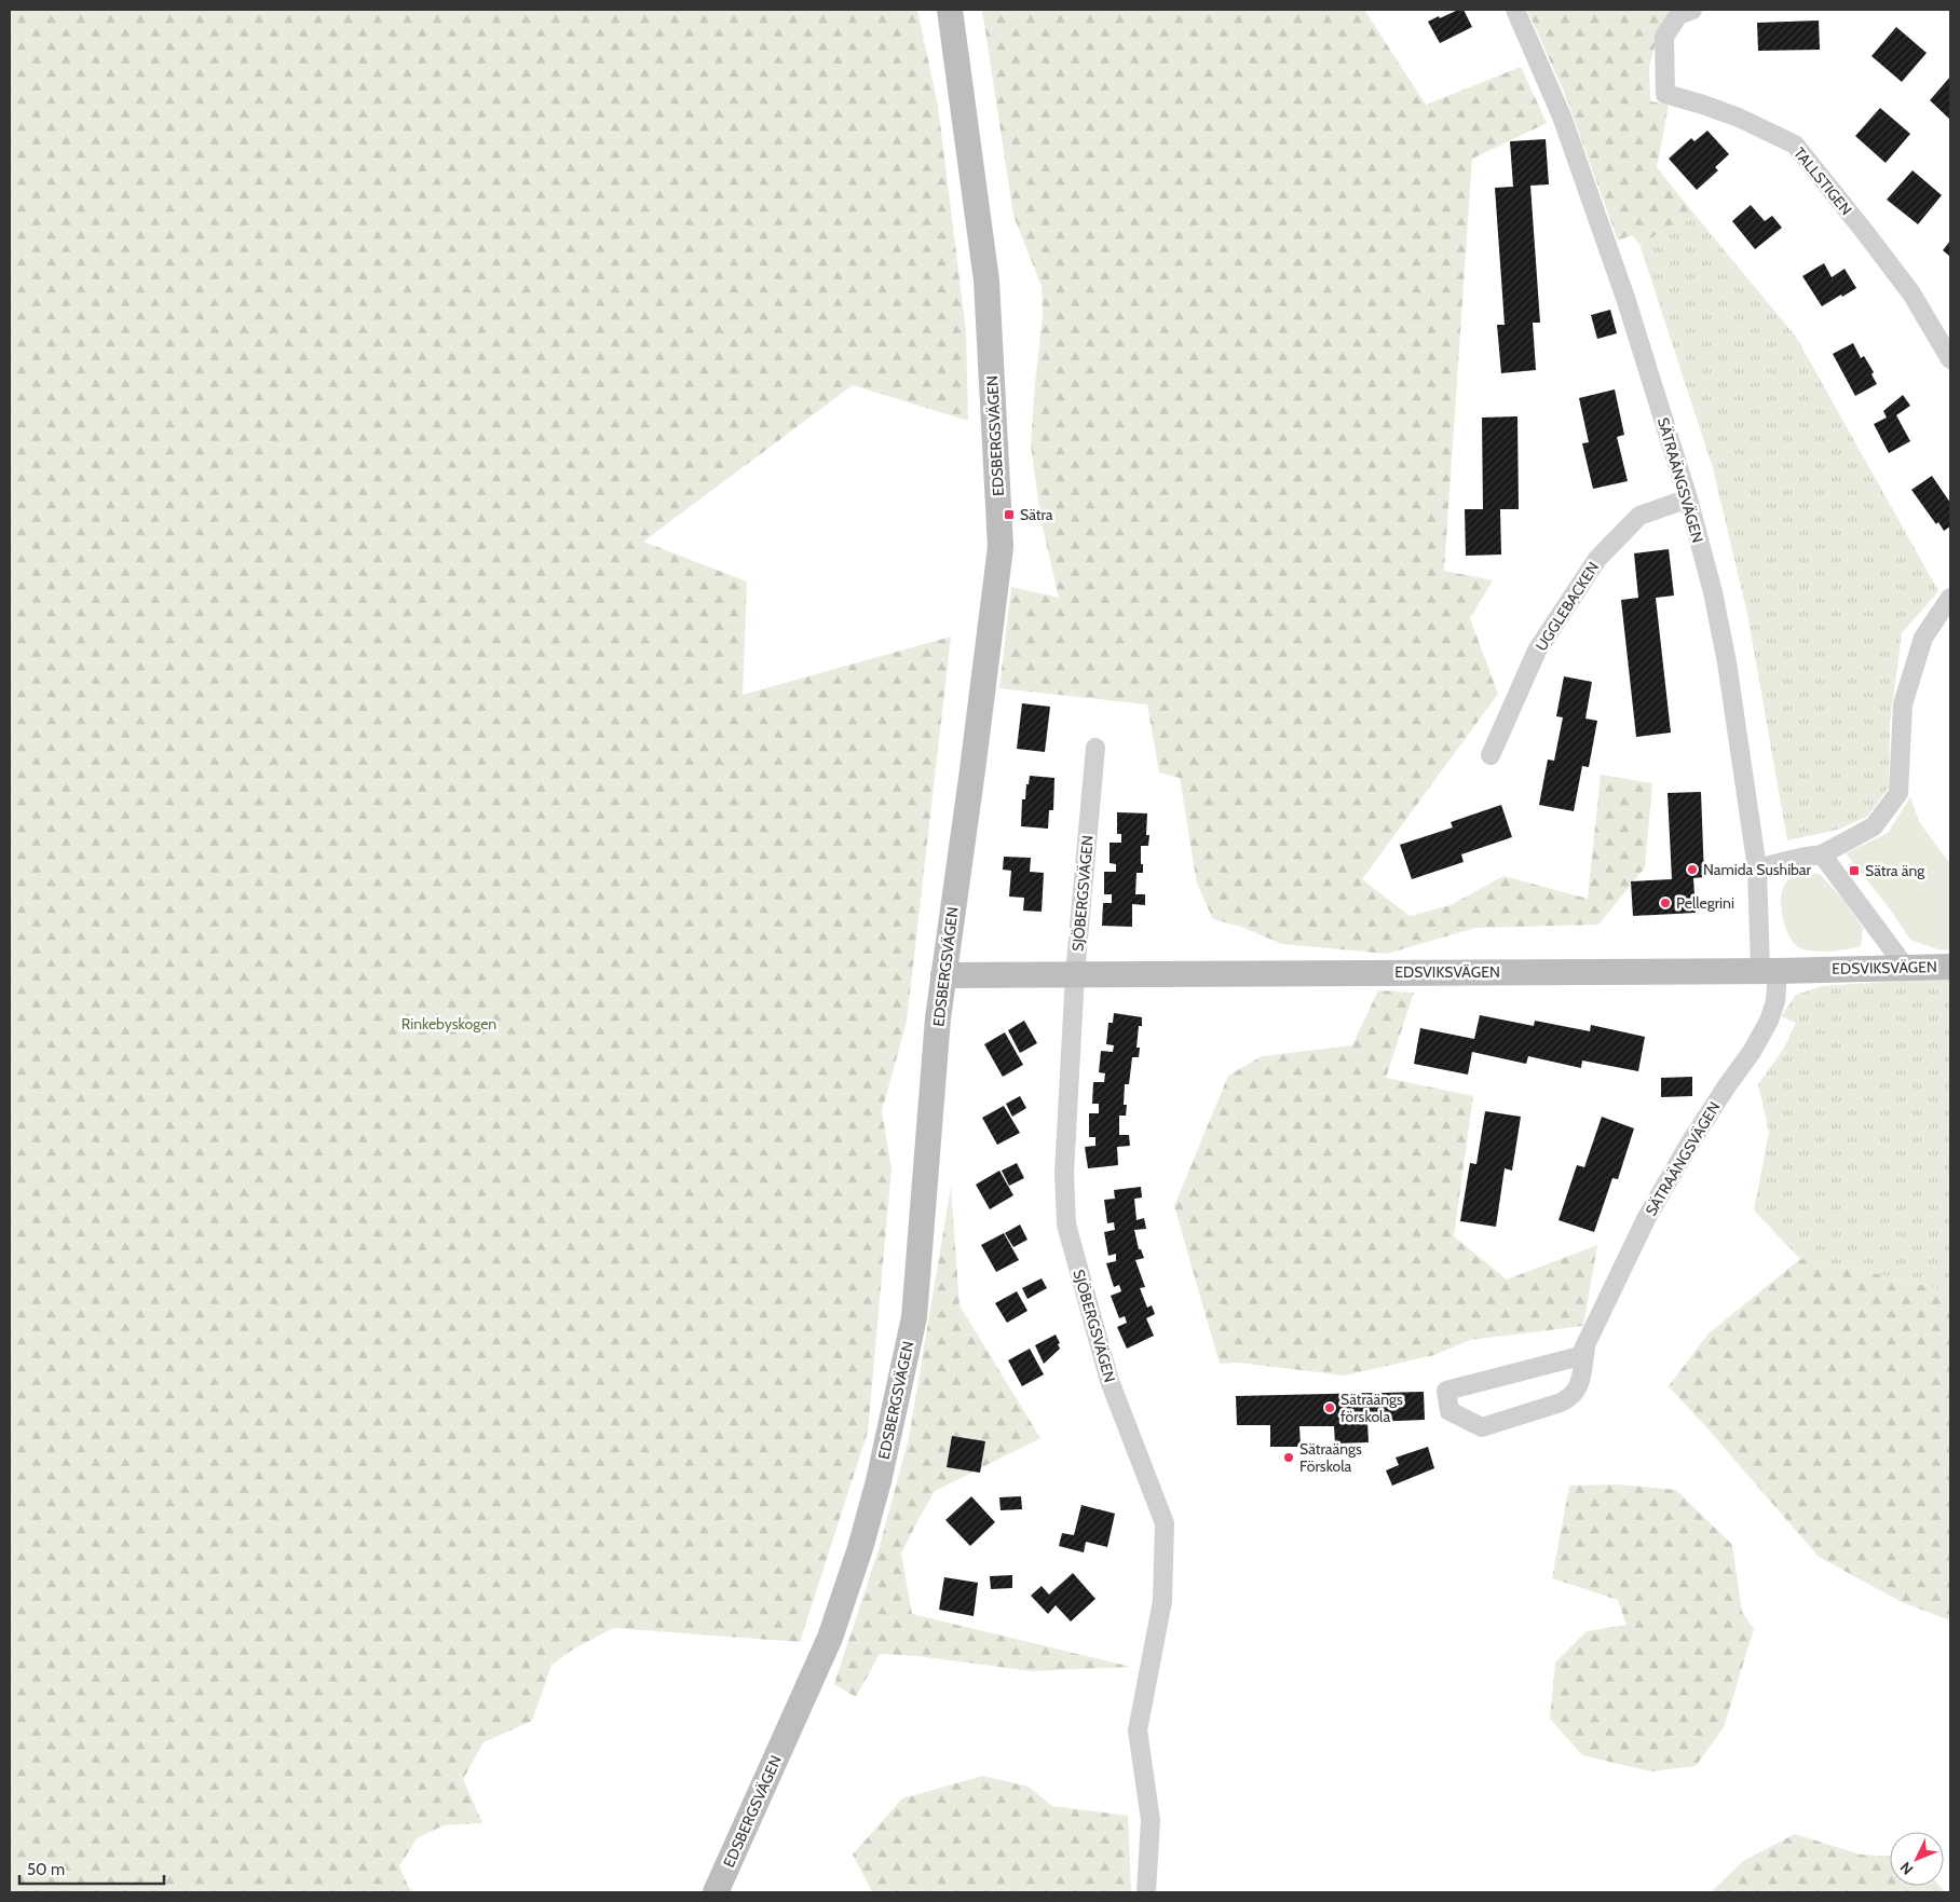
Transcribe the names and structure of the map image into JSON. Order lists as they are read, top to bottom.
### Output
{
  "streets": {
    "main road": ["EDSBERGSVÄGEN", "EDSVIKSVÄGEN"],
    "street": [
      "TALLSTIGEN",
      "SÄTRAÄNGSVÄGEN",
      "UGGLEBACKEN",
      "SJÖBERGSVÄGEN"
    ]
  },
  "crossings": [
    ["EDSBERGSVÄGEN", "EDSVIKSVÄGEN"],
    ["SÄTRAÄNGSVÄGEN", "UGGLEBACKEN"],
    ["SÄTRAÄNGSVÄGEN", "EDSVIKSVÄGEN"],
    ["SJÖBERGSVÄGEN", "EDSVIKSVÄGEN"]
  ],
  "parks": ["Rinkebyskogen"],
  "places": {
    "transit": ["Sätra", "Sätra äng"],
    "other": [
      "Namida Sushibar",
      "Pellegrini",
      "Sätraängs förskola",
      "Sätraängs Förskola"
    ]
  },
  "scale_bar": "50 m",
  "north": "bottom left"
}
